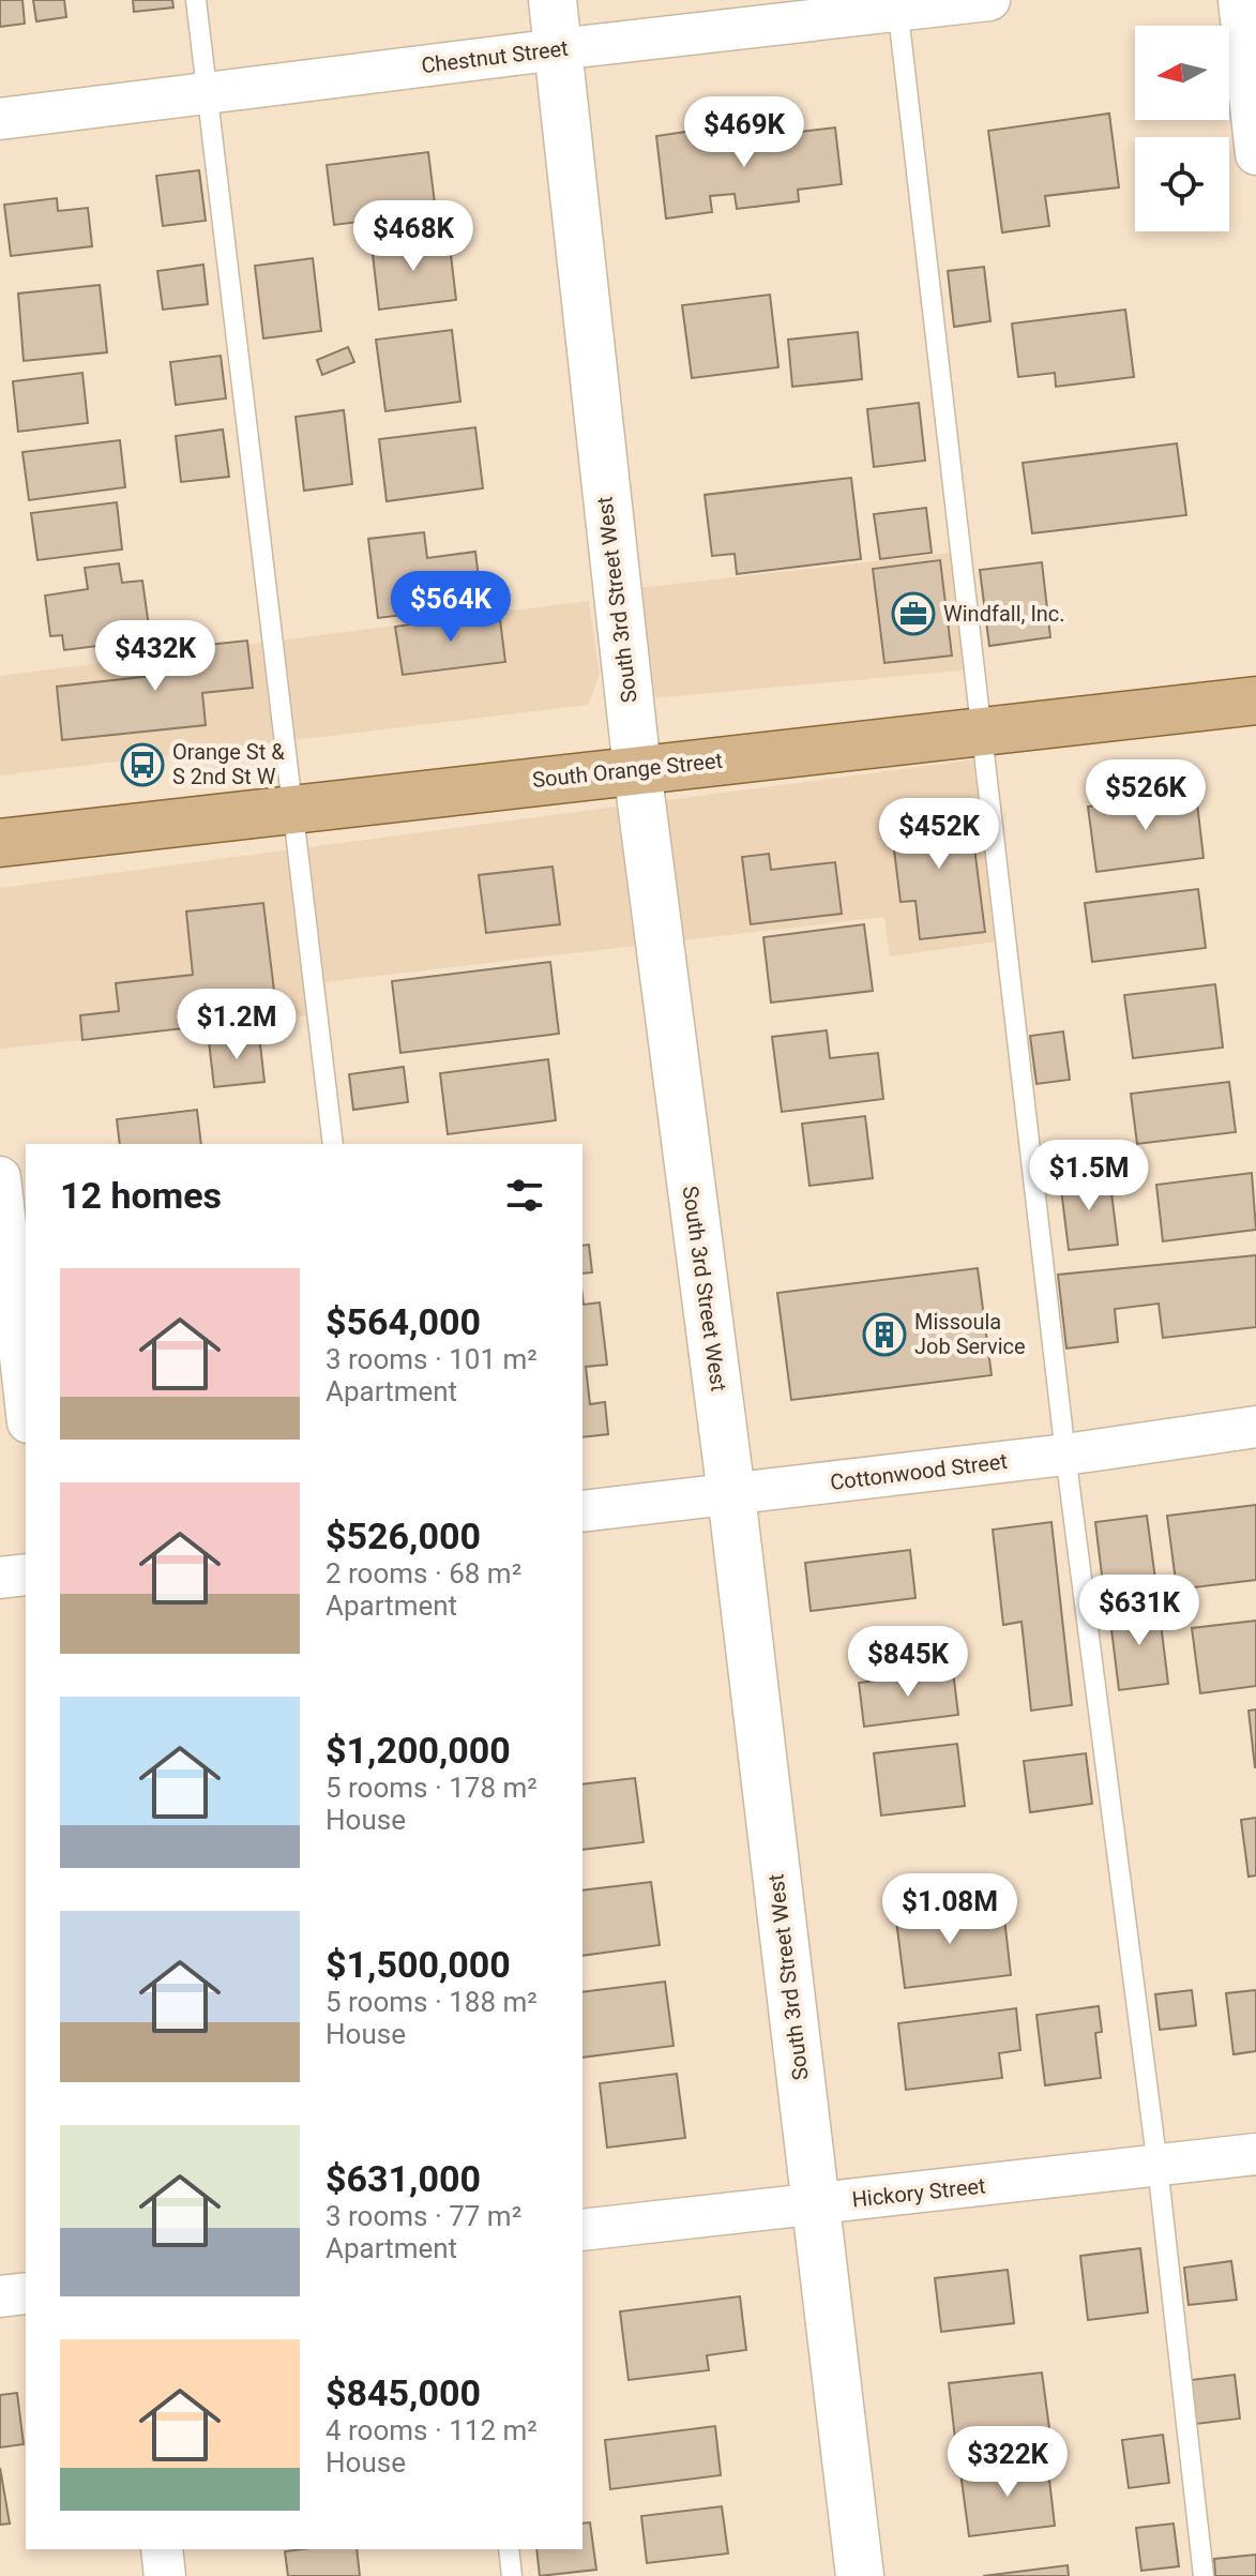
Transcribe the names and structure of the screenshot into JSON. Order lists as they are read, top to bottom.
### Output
{
  "streets": {
    "main road": ["South 3rd Street West", "South Orange Street"],
    "street": ["Chestnut Street", "Cottonwood Street", "Hickory Street"]
  },
  "crossings": [
    ["Chestnut Street", "South 3rd Street West"],
    ["South 3rd Street West", "South Orange Street"],
    ["South 3rd Street West", "Cottonwood Street"],
    ["South 3rd Street West", "Hickory Street"]
  ],
  "places": {
    "office": ["Windfall, Inc."],
    "bus stop": ["Orange St & S 2nd St W"],
    "building": ["Missoula Job Service"]
  },
  "north": "left",
  "page": {
    "price": [
      "$469K",
      "$468K",
      "$564K",
      "$432K",
      "$526K",
      "$452K",
      "$1.2M",
      "$1.5M",
      "$631K",
      "$845K",
      "$1.08M",
      "$322K"
    ],
    "heading": "12 homes",
    "list": [
      {
        "name": "$564,000",
        "note": "3 rooms · 101 m² · Apartment"
      },
      {
        "name": "$526,000",
        "note": "2 rooms · 68 m² · Apartment"
      },
      {
        "name": "$1,200,000",
        "note": "5 rooms · 178 m² · House"
      },
      {
        "name": "$1,500,000",
        "note": "5 rooms · 188 m² · House"
      },
      {
        "name": "$631,000",
        "note": "3 rooms · 77 m² · Apartment"
      },
      {
        "name": "$845,000",
        "note": "4 rooms · 112 m² · House"
      }
    ]
  }
}
